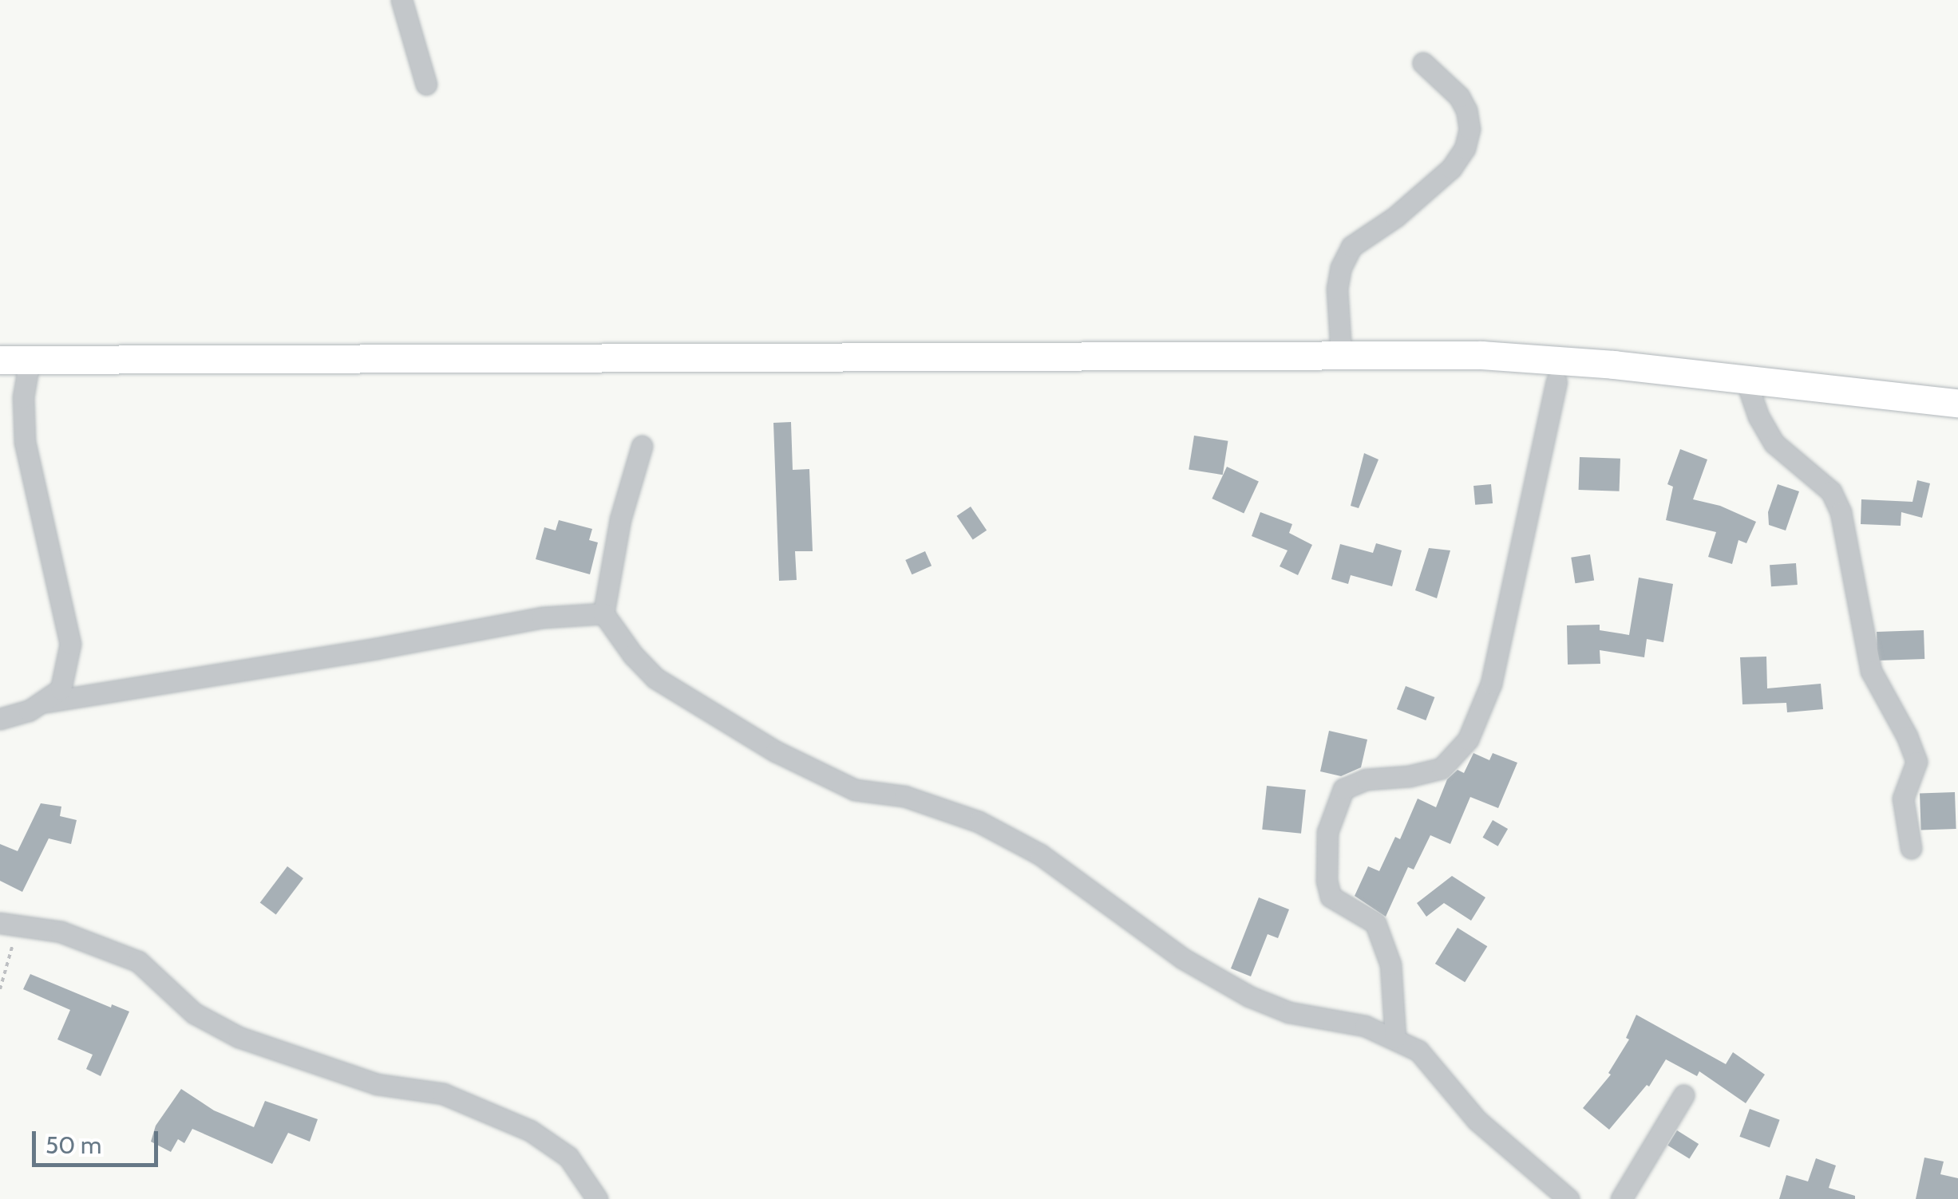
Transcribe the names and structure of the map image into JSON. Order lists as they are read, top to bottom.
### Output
{
  "scale_bar": "50 m"
}
